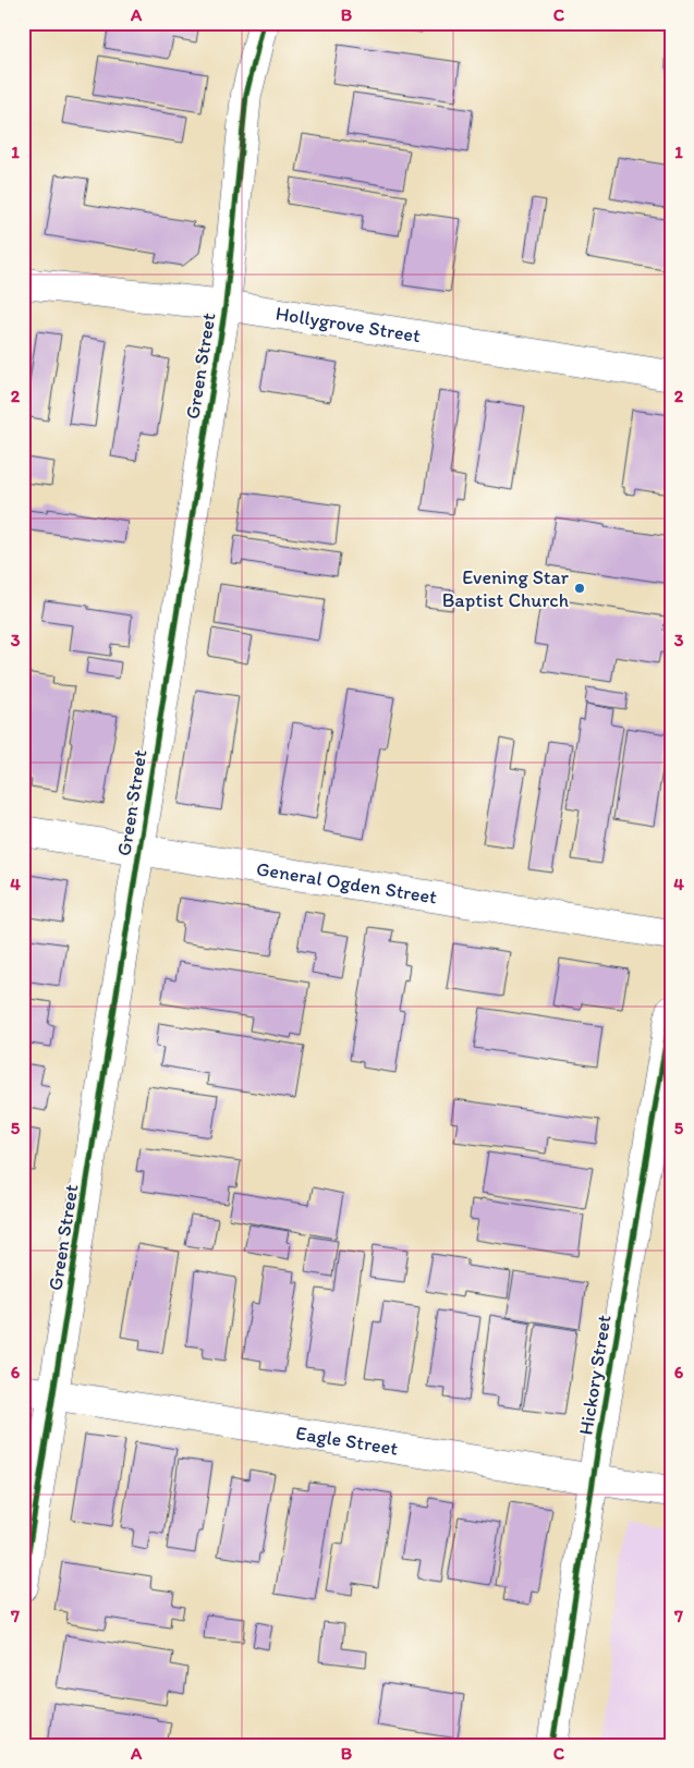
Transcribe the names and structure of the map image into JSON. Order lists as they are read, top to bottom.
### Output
{
  "streets": {
    "street": [
      "Hollygrove Street",
      "Green Street",
      "General Ogden Street",
      "Hickory Street",
      "Eagle Street"
    ]
  },
  "crossings": [
    ["Hollygrove Street", "Green Street"],
    ["Green Street", "General Ogden Street"],
    ["Green Street", "Eagle Street"],
    ["Hickory Street", "Eagle Street"]
  ],
  "places": ["Evening Star Baptist Church"],
  "grid": {
    "columns": ["A", "B", "C"],
    "rows": [
      "1",
      "2",
      "3",
      "4",
      "5",
      "6",
      "7"
    ]
  }
}
